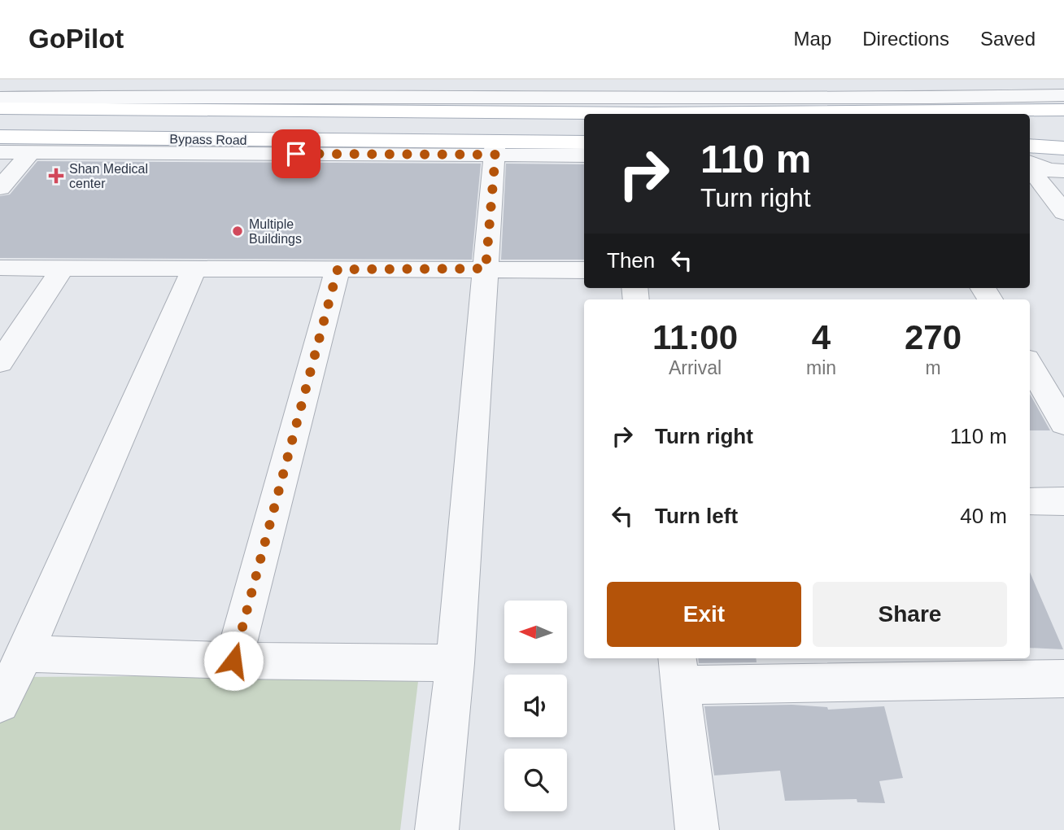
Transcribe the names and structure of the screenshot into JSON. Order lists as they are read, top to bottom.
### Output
{
  "streets": {
    "main road": ["Bypass Road"]
  },
  "places": {
    "health": ["Shan Medical center"],
    "other": ["Multiple Buildings"]
  },
  "north": "left",
  "page": {
    "header": "GoPilot",
    "nav": ["Map", "Directions", "Saved"],
    "turn": ["110 m", "Turn right"],
    "then": "Then",
    "eta": [
      "11:00",
      "Arrival",
      "4",
      "min",
      "270",
      "m"
    ],
    "list": [
      {
        "name": "Turn right",
        "value": "110 m"
      },
      {
        "name": "Turn left",
        "value": "40 m"
      }
    ],
    "buttons": ["Exit", "Share"]
  }
}
